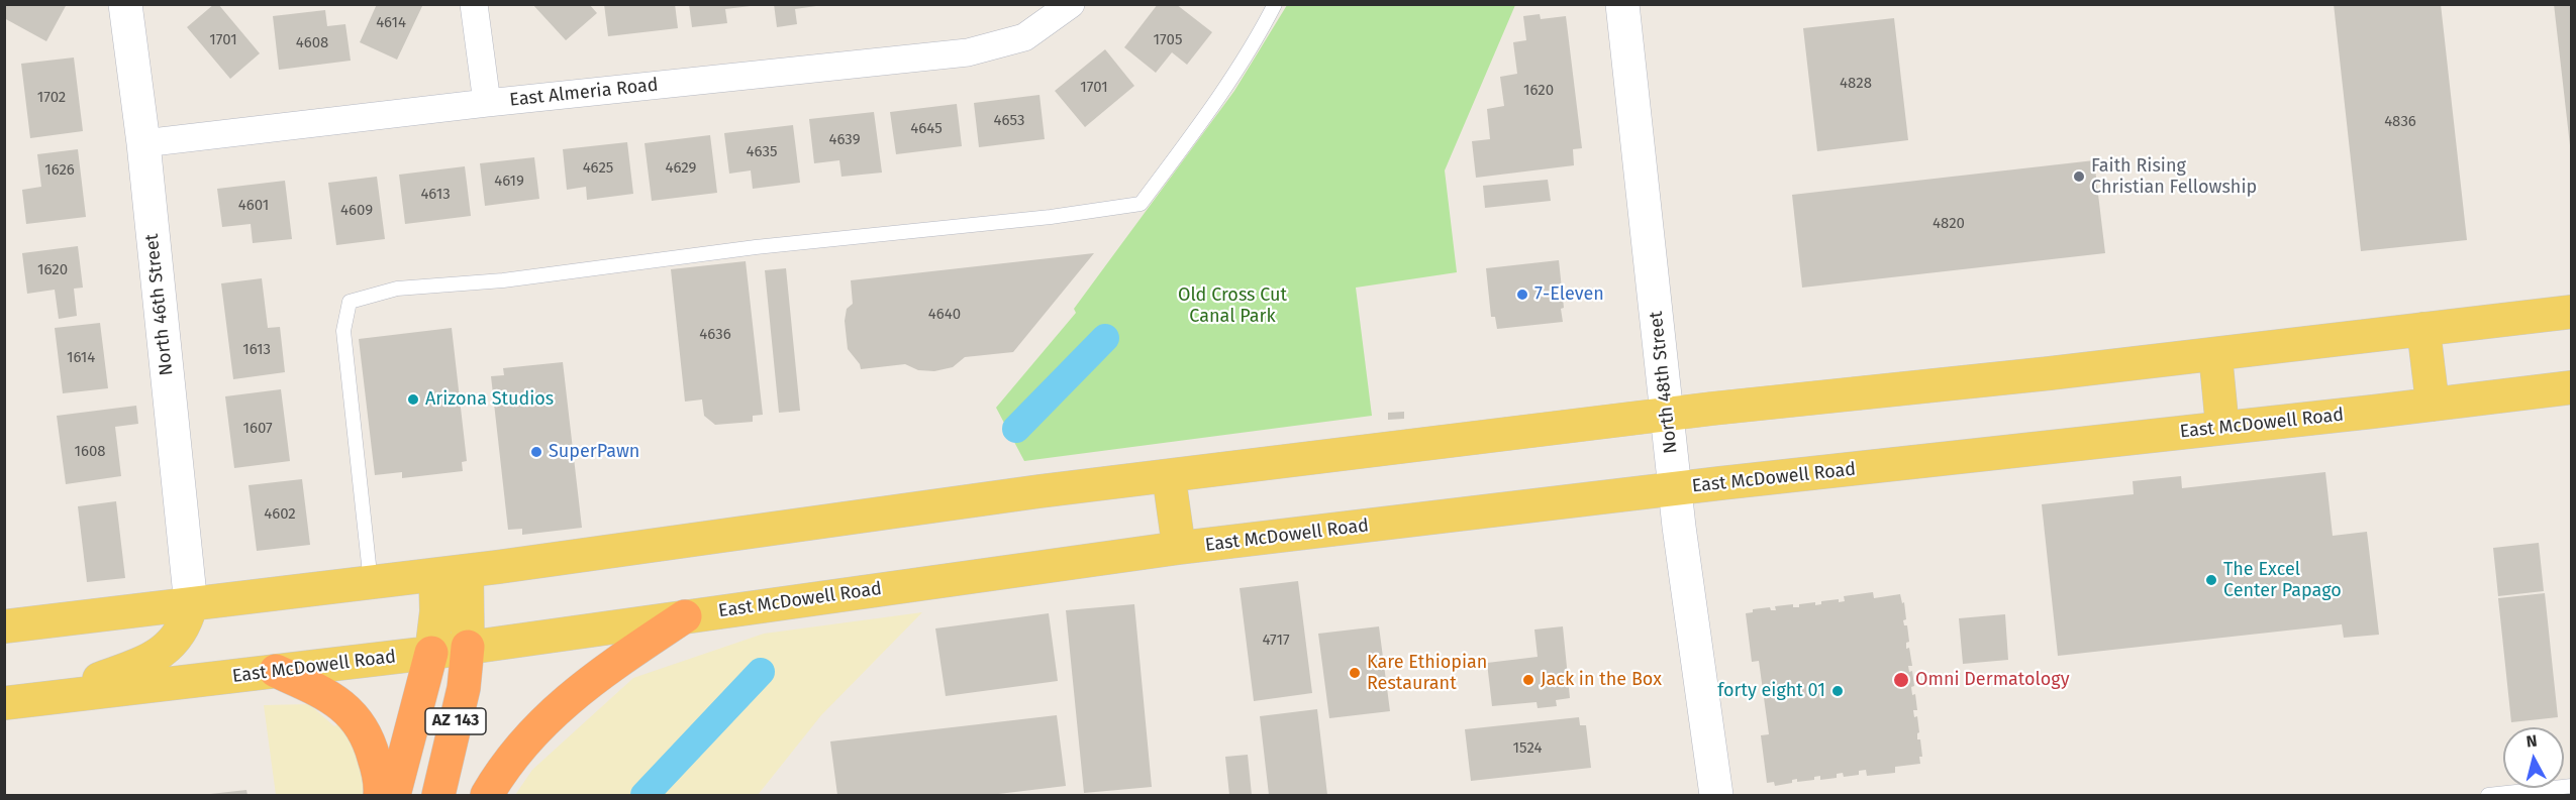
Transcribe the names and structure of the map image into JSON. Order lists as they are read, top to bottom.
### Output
{
  "streets": {
    "highway": ["AZ 143"],
    "main road": ["East McDowell Road"],
    "street": ["East Almeria Road", "North 46th Street", "North 48th Street"]
  },
  "crossings": [
    ["East Almeria Road", "North 46th Street"],
    ["North 48th Street", "East McDowell Road"],
    ["East McDowell Road", "AZ 143"]
  ],
  "parks": ["Old Cross Cut Canal Park"],
  "places": [
    "Faith Rising Christian Fellowship",
    "7-Eleven",
    "Arizona Studios",
    "SuperPawn",
    "The Excel Center Papago",
    "Kare Ethiopian Restaurant",
    "Jack in the Box",
    "Omni Dermatology",
    "forty eight 01"
  ],
  "house_numbers": [
    "4614",
    "1701",
    "1705",
    "4608",
    "4828",
    "1701",
    "1620",
    "1702",
    "4653",
    "4836",
    "4645",
    "4639",
    "4635",
    "4625",
    "4629",
    "1626",
    "4619",
    "4613",
    "4601",
    "4609",
    "4820",
    "1620",
    "4640",
    "4636",
    "1613",
    "1614",
    "1607",
    "1608",
    "4602",
    "4717",
    "1524"
  ],
  "north": "top"
}
